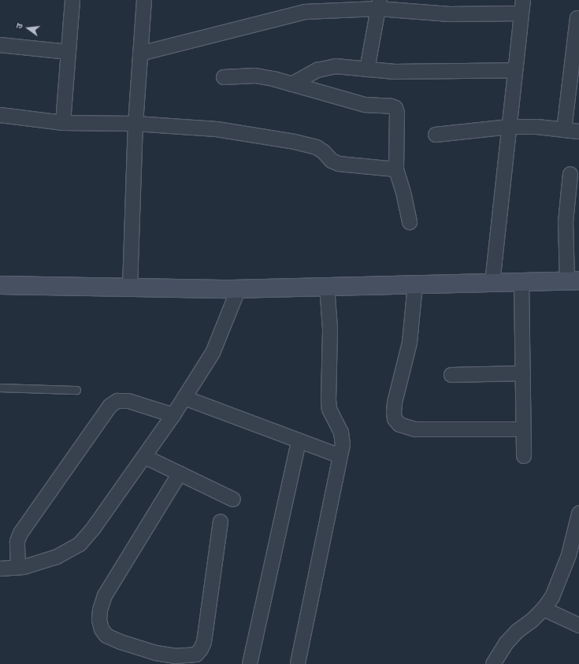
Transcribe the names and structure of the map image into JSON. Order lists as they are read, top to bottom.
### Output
{
  "north": "left"
}
